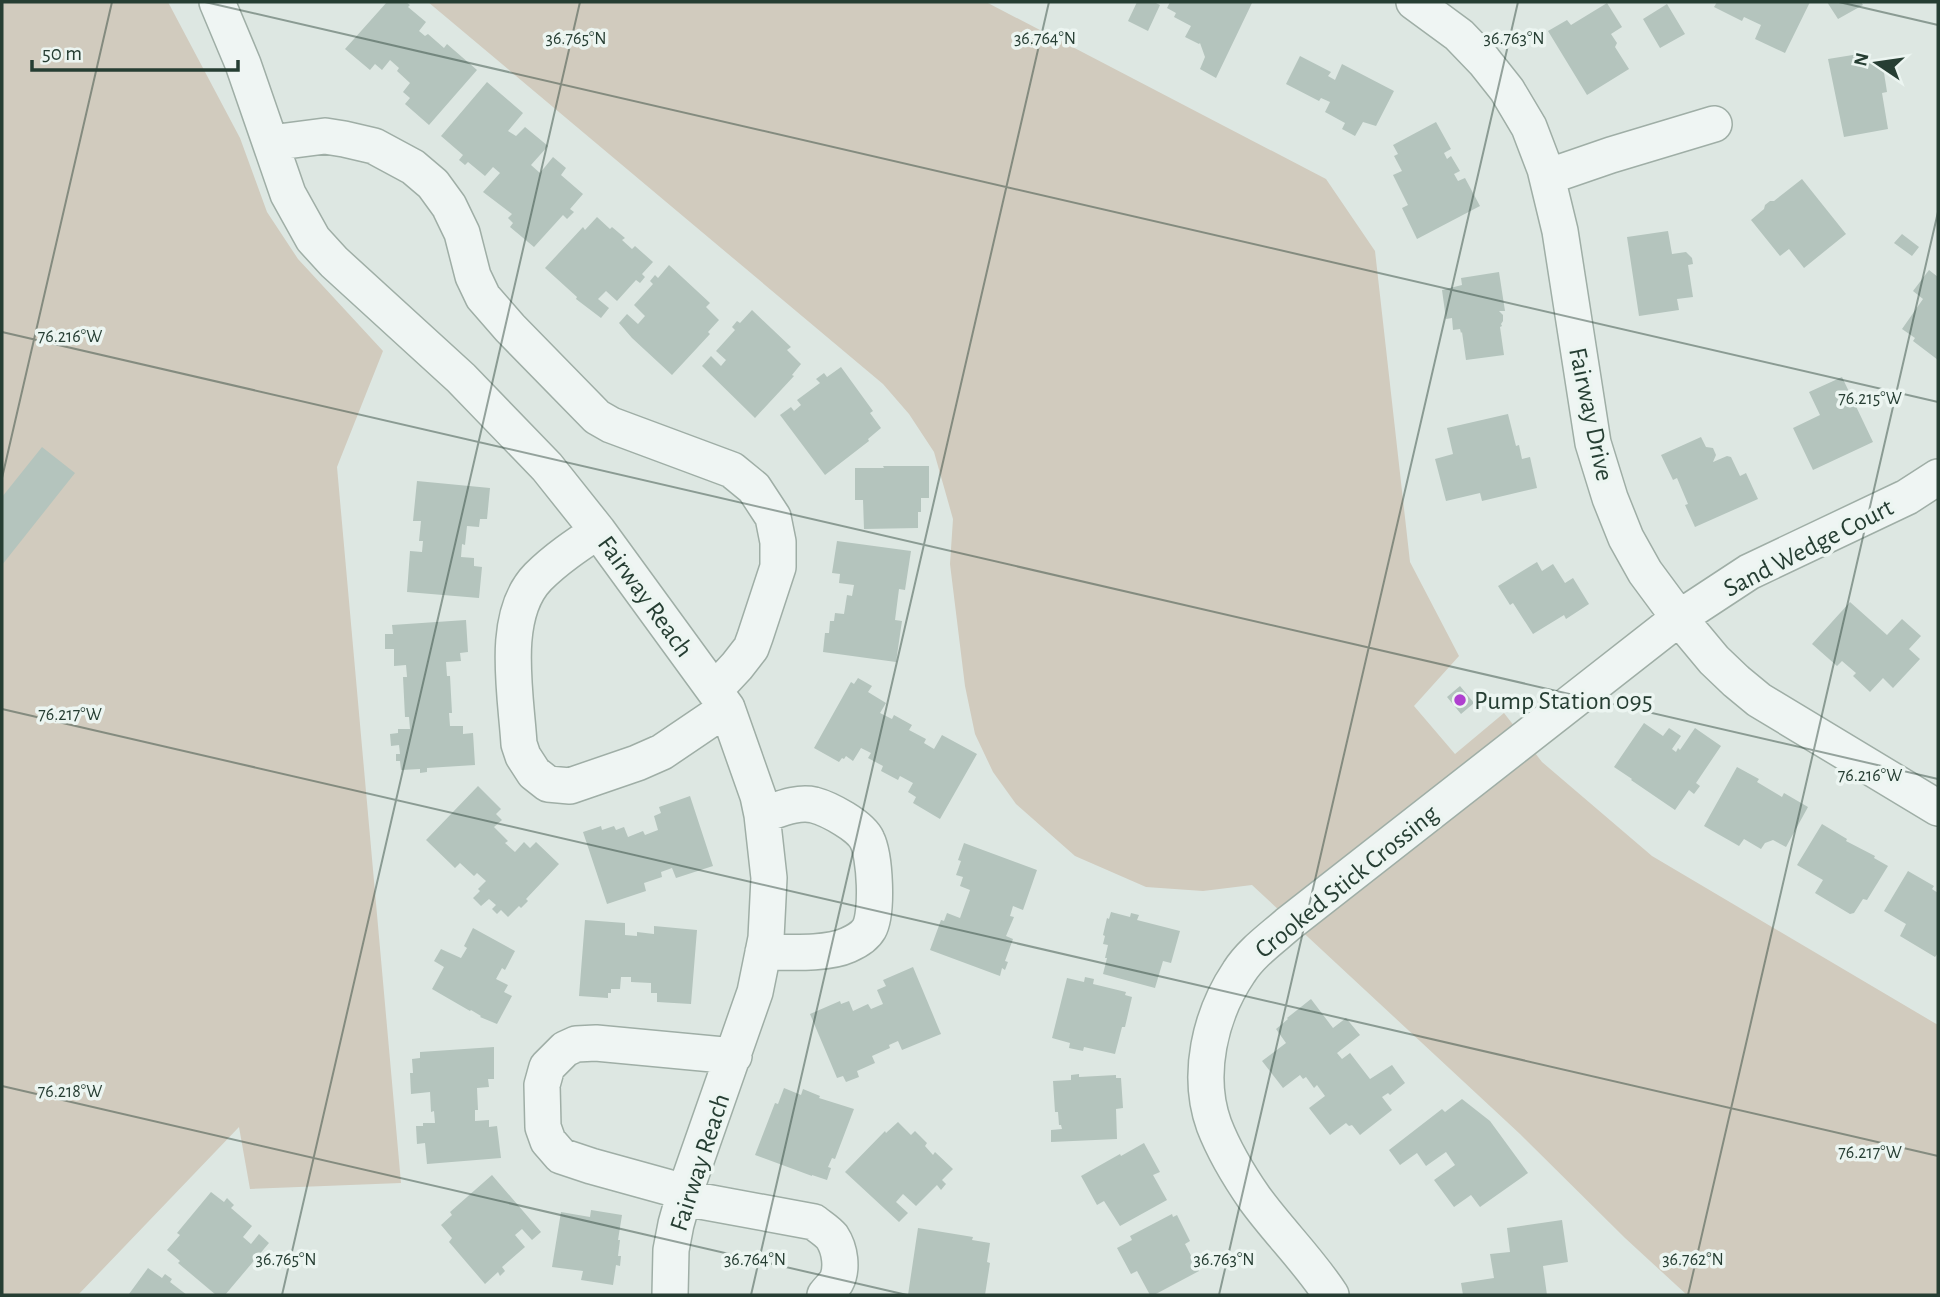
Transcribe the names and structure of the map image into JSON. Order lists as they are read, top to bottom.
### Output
{
  "streets": {
    "street": [
      "Fairway Drive",
      "Sand Wedge Court",
      "Fairway Reach",
      "Crooked Stick Crossing"
    ]
  },
  "crossings": [
    ["Fairway Drive", "Sand Wedge Court"],
    ["Fairway Drive", "Crooked Stick Crossing"],
    ["Sand Wedge Court", "Crooked Stick Crossing"]
  ],
  "places": ["Pump Station 095"],
  "scale_bar": "50 m",
  "north": "left",
  "coordinates": [
    "36.765°N",
    "36.764°N",
    "36.763°N",
    "76.216°W",
    "76.215°W",
    "76.217°W",
    "76.218°W",
    "36.762°N"
  ]
}
